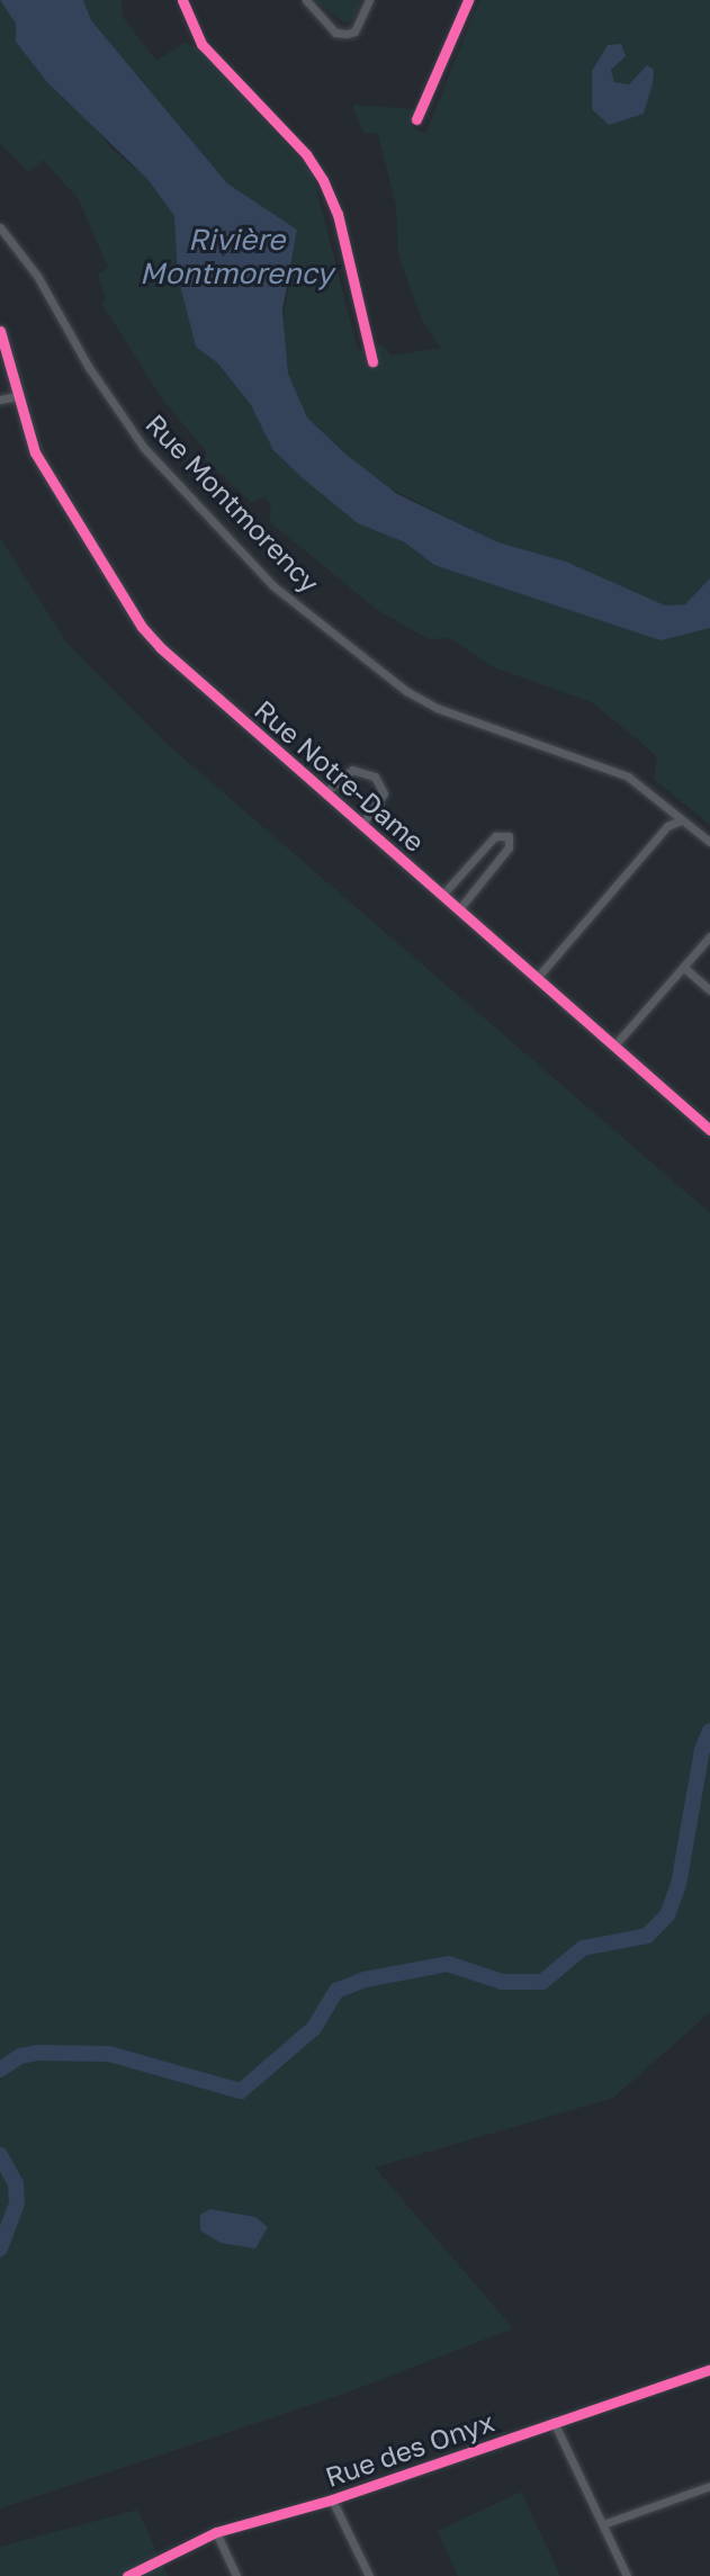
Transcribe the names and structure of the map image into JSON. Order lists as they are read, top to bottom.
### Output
{
  "streets": {
    "street": ["Rue Montmorency", "Rue Notre-Dame", "Rue des Onyx"]
  },
  "water": ["Rivière Montmorency"]
}
